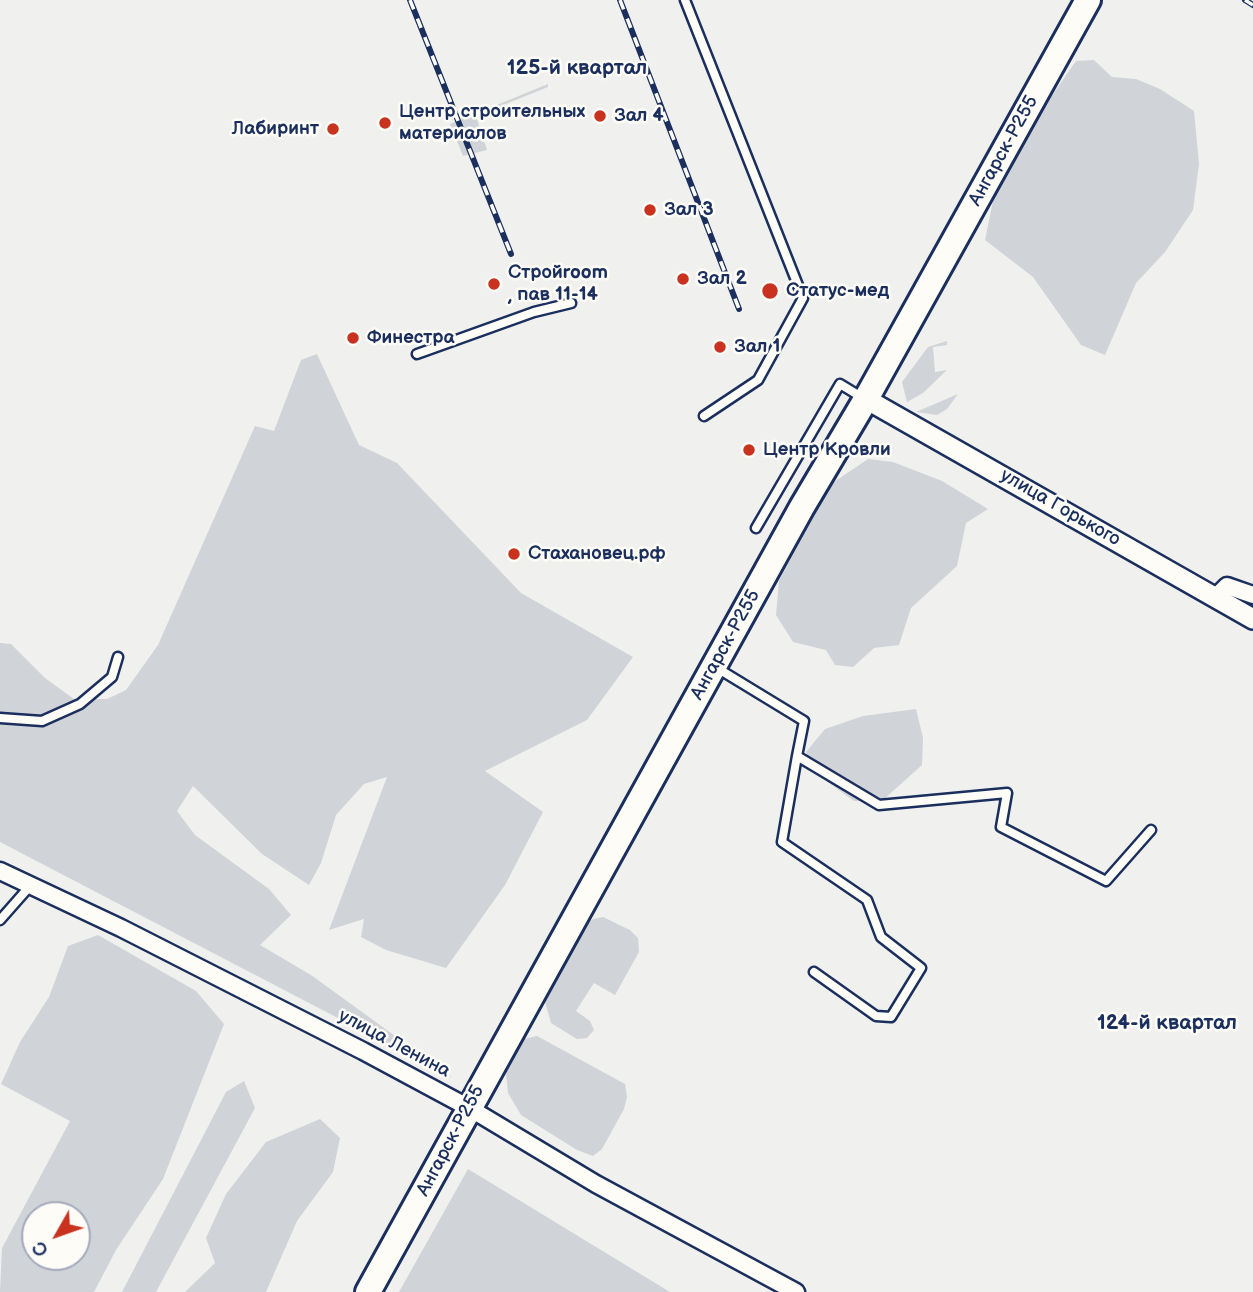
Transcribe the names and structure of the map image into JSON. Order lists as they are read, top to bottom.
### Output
{
  "streets": {
    "main road": ["Ангарск-Р255"],
    "street": ["улица Горького", "улица Ленина"]
  },
  "crossings": [
    ["Ангарск-Р255", "улица Горького"],
    ["Ангарск-Р255", "улица Ленина"]
  ],
  "districts": ["125-й квартал", "124-й квартал"],
  "places": [
    "Зал 4",
    "Центр строительных материалов",
    "Лабиринт",
    "Зал 3",
    "Зал 2",
    "Стройroom , пав 11-14",
    "Статус-мед",
    "Финестра",
    "Зал 1",
    "Центр Кровли",
    "Стахановец.рф"
  ],
  "north": "bottom left"
}
